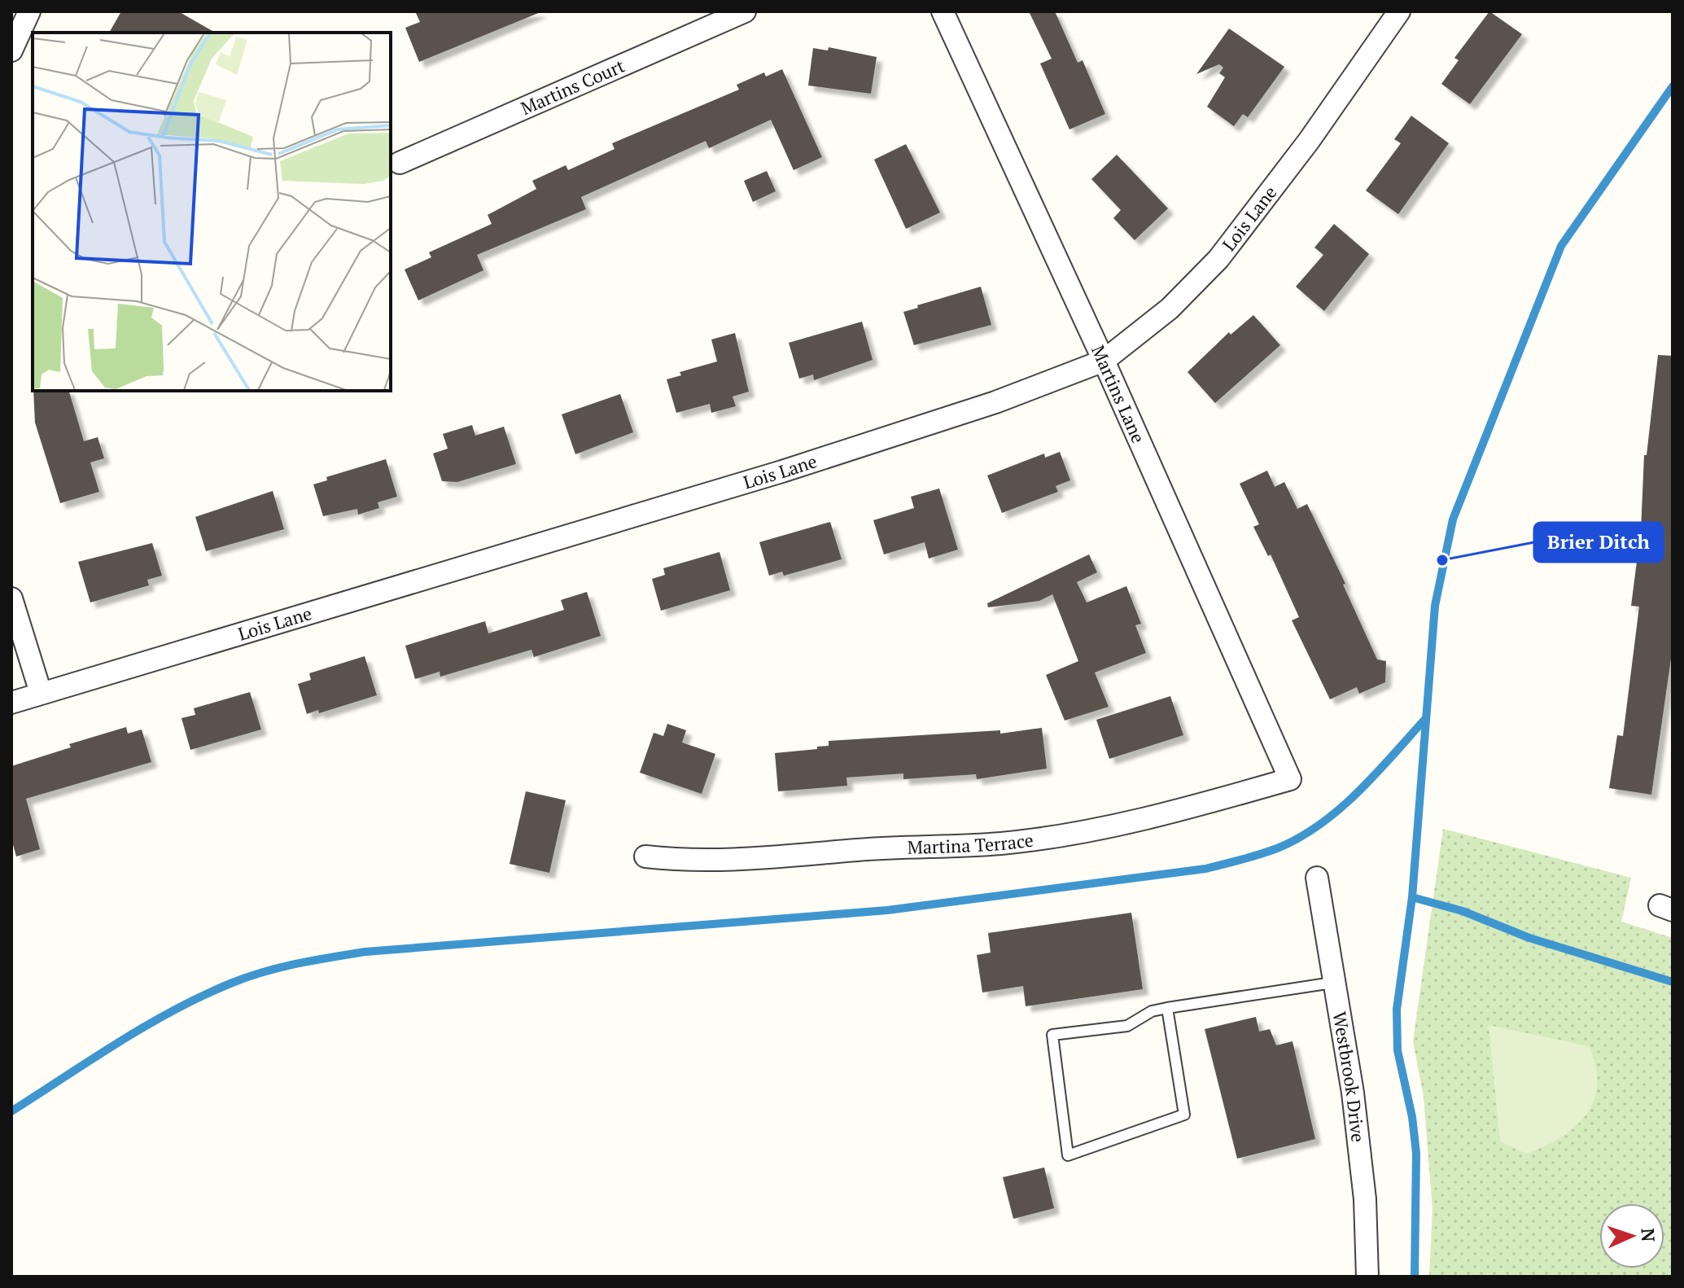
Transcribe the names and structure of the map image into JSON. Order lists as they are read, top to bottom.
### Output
{
  "streets": {
    "street": [
      "Martins Court",
      "Lois Lane",
      "Martins Lane",
      "Martina Terrace",
      "Westbrook Drive"
    ]
  },
  "crossings": [
    ["Lois Lane", "Martins Lane"],
    ["Martins Lane", "Martina Terrace"]
  ],
  "places": ["Brier Ditch"],
  "north": "right"
}
